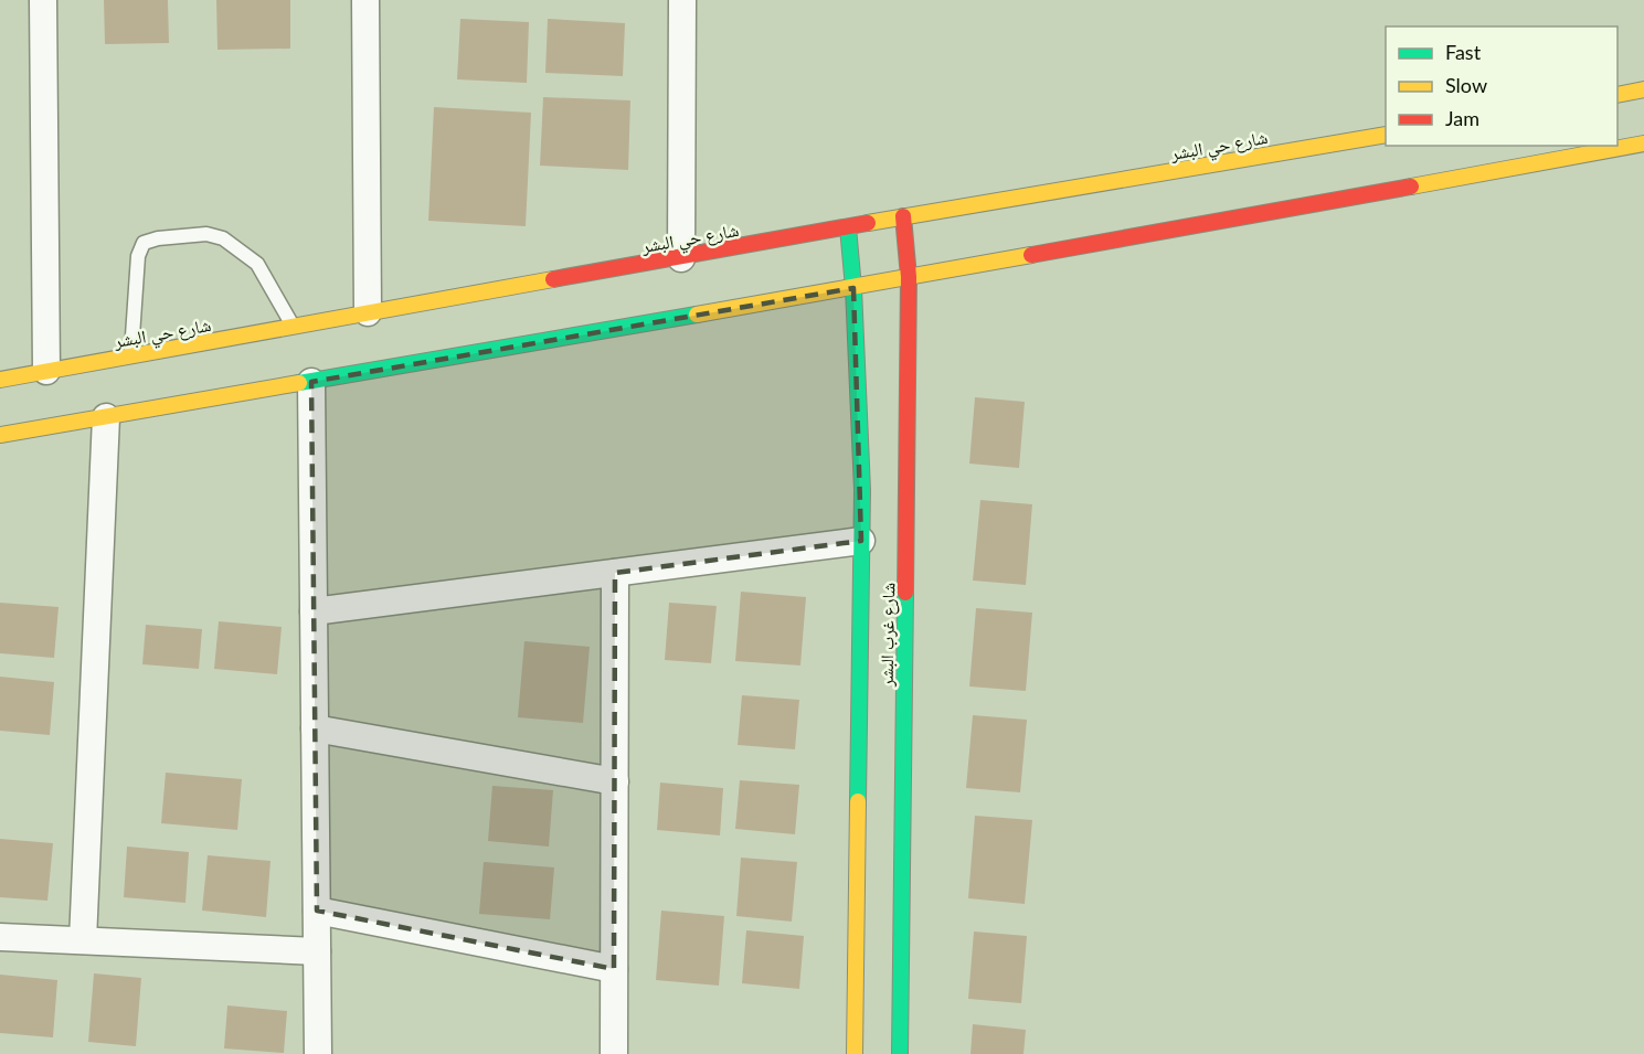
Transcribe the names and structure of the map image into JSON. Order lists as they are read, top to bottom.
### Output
{
  "streets": {
    "street": ["شارع حي البشر", "شارع غرب البشر"]
  },
  "crossings": [
    ["شارع حي البشر", "شارع غرب البشر"]
  ],
  "legend": ["Fast", "Slow", "Jam"]
}
